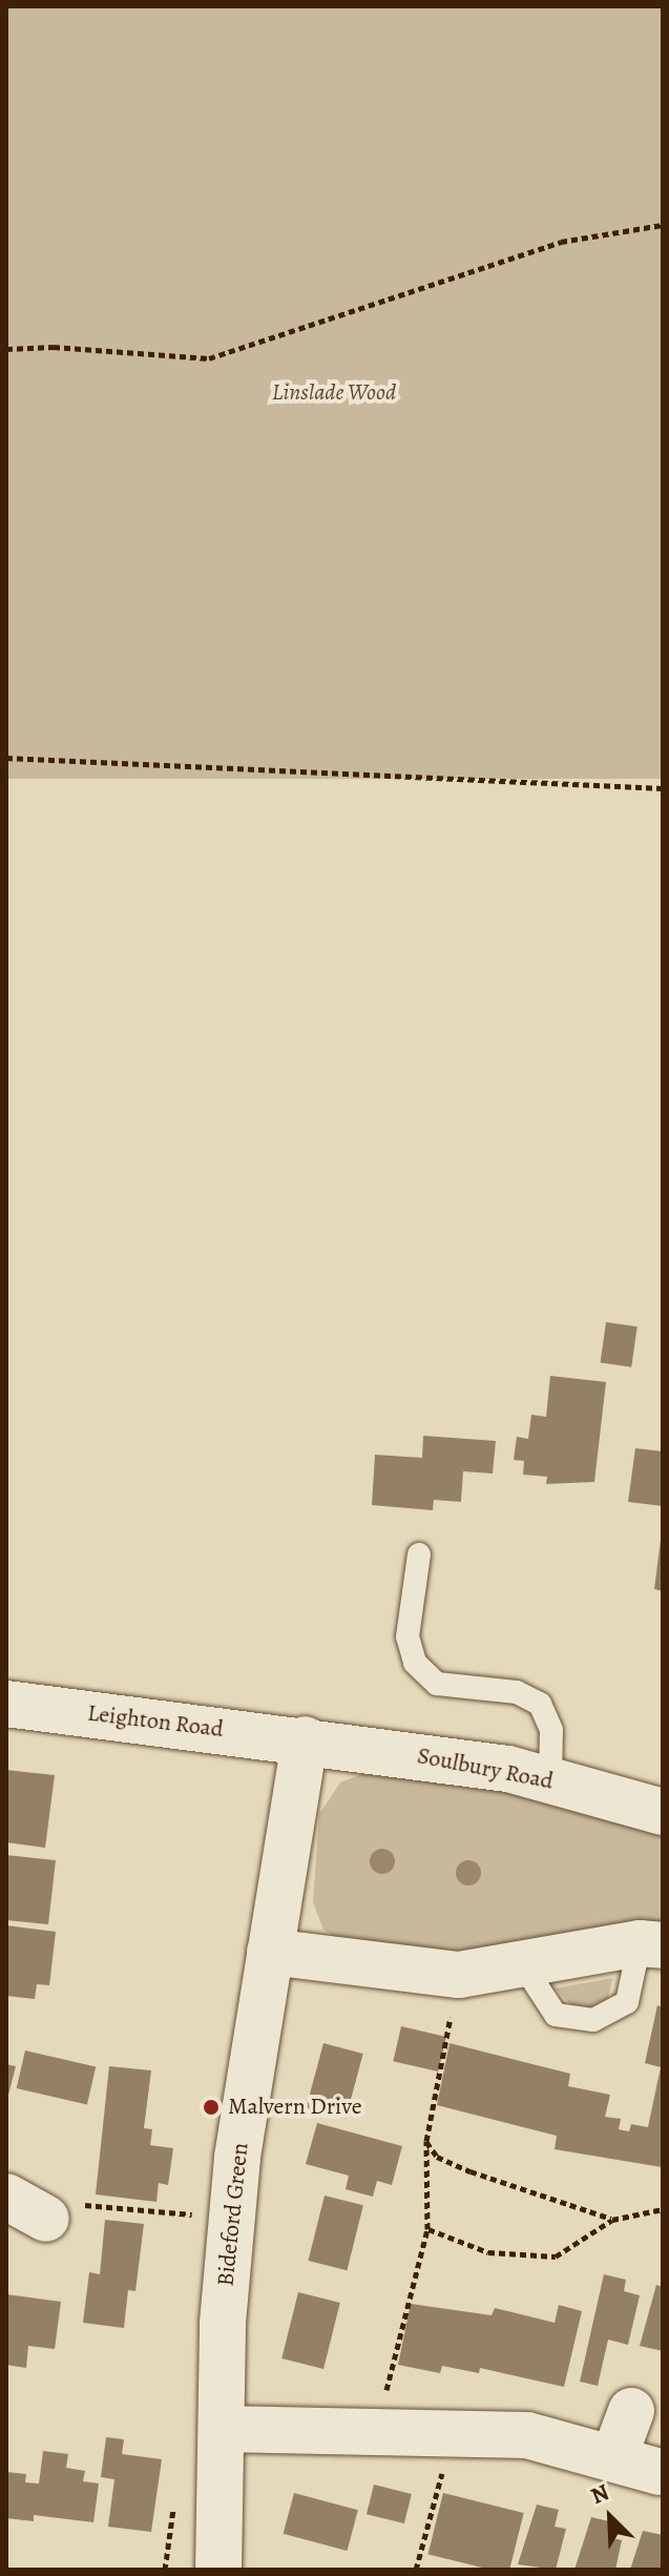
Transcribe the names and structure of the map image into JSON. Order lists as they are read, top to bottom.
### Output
{
  "streets": {
    "street": ["Leighton Road", "Soulbury Road", "Bideford Green"]
  },
  "crossings": [
    ["Leighton Road", "Soulbury Road"],
    ["Leighton Road", "Bideford Green"],
    ["Soulbury Road", "Bideford Green"]
  ],
  "parks": ["Linslade Wood"],
  "places": ["Malvern Drive"],
  "north": "top left"
}
